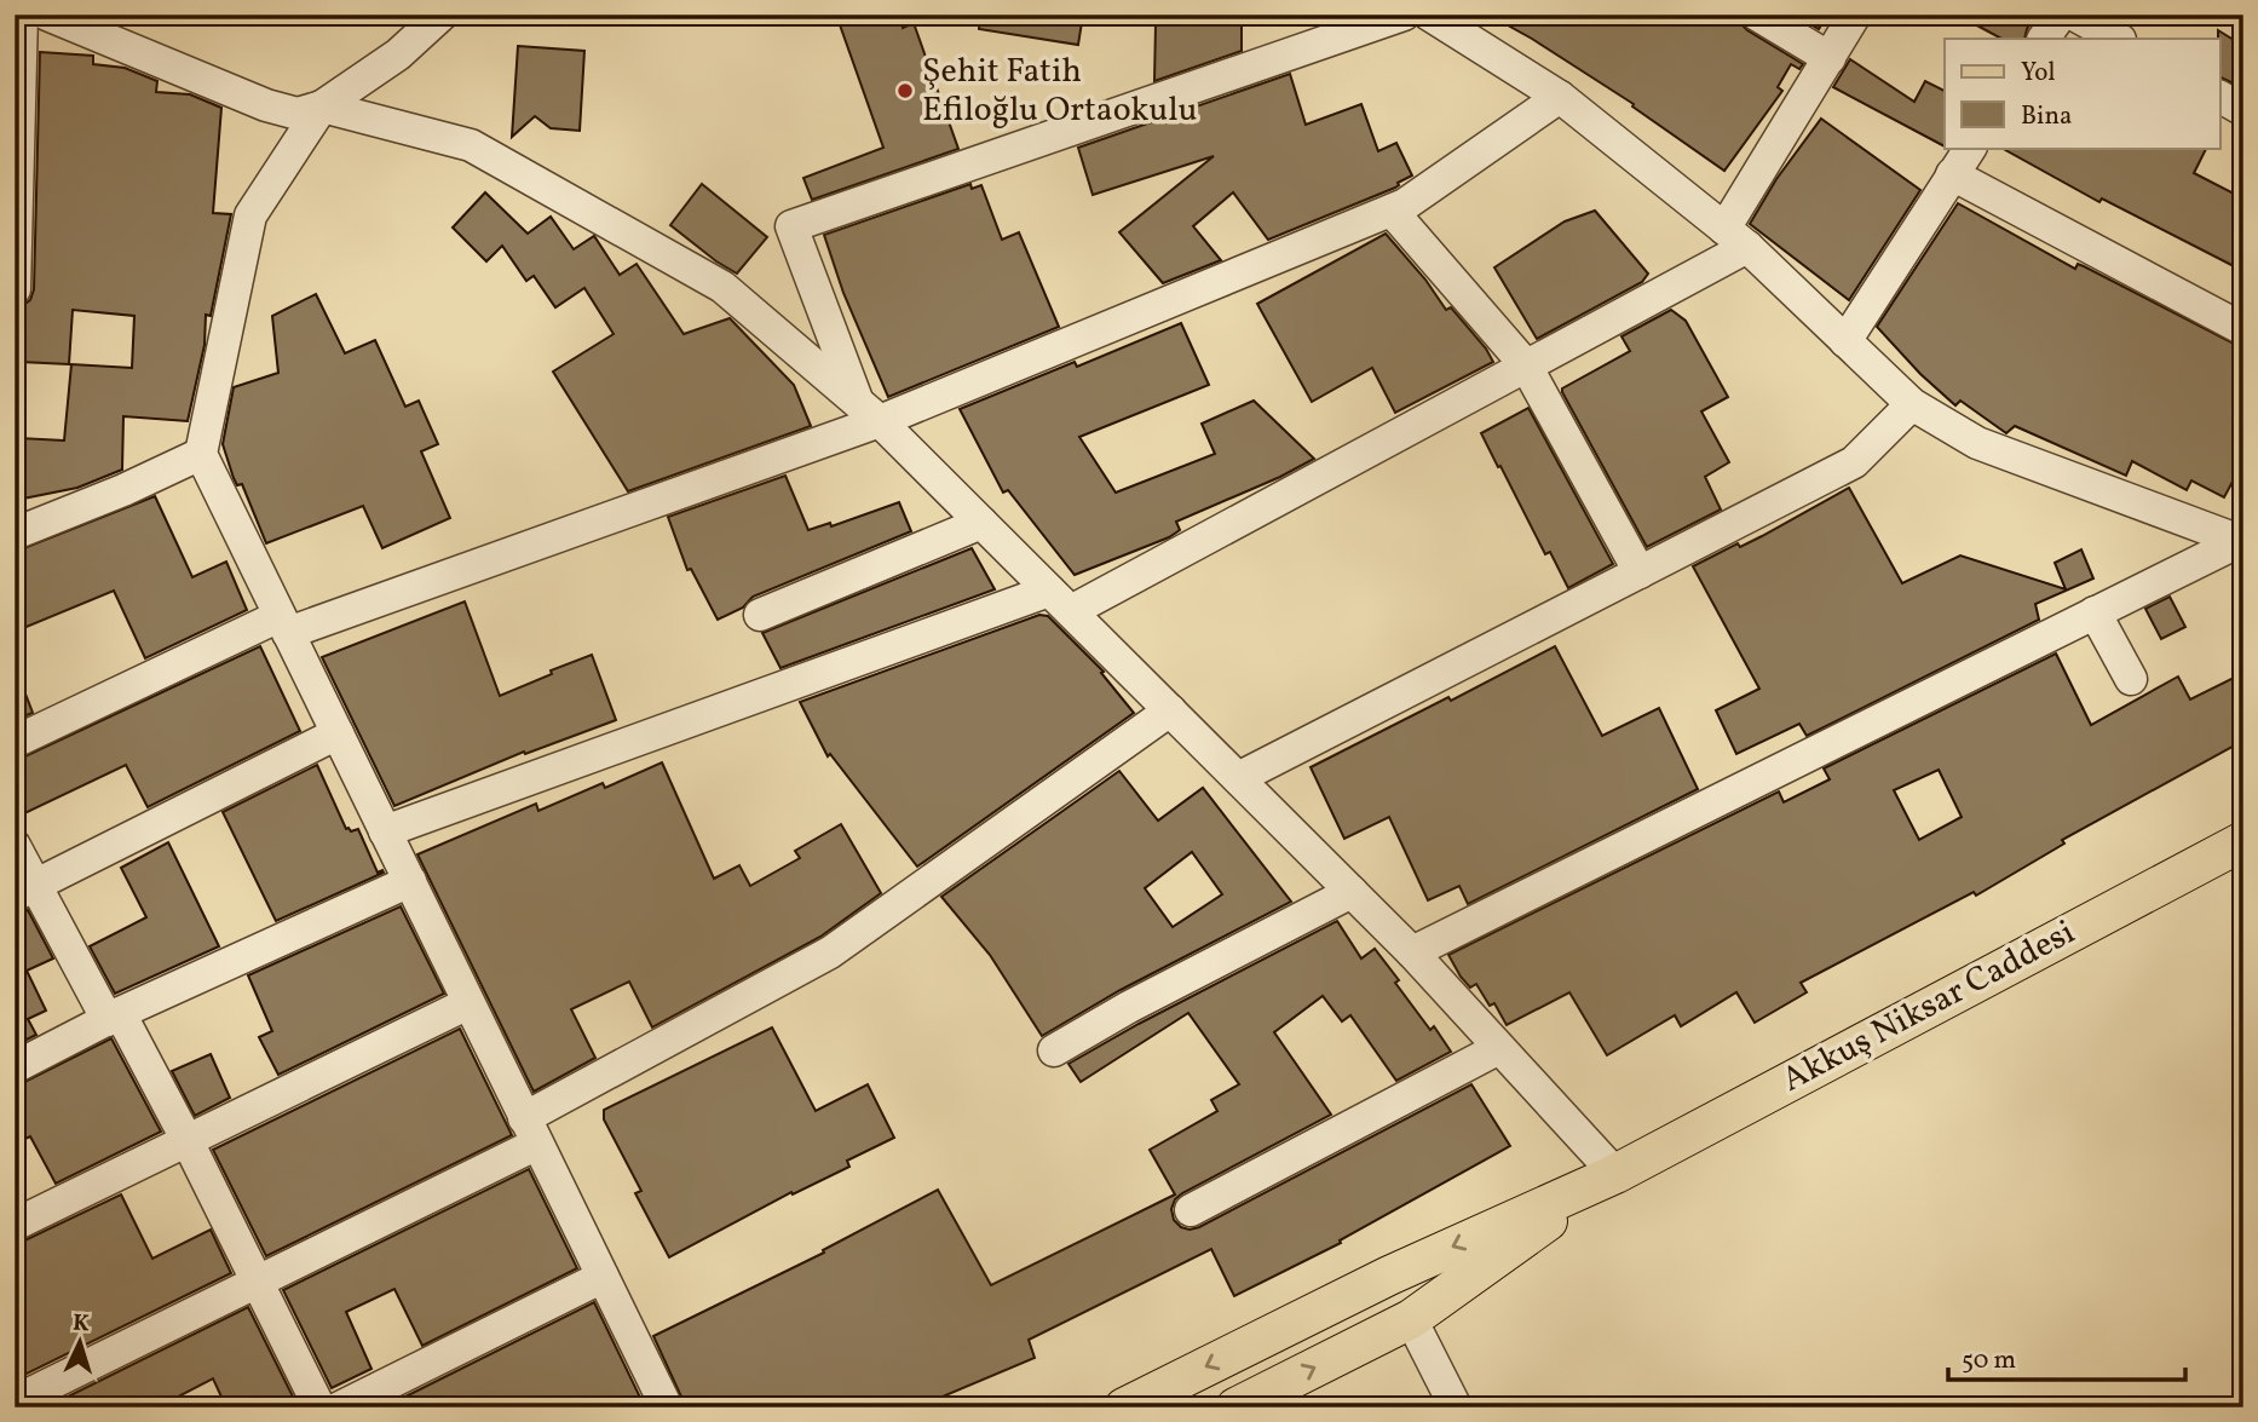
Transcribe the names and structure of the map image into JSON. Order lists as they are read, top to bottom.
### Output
{
  "streets": {
    "main road": ["Akkuş Niksar Caddesi"]
  },
  "places": ["Şehit Fatih Efiloğlu Ortaokulu"],
  "legend": ["Yol", "Bina"],
  "scale_bar": "50 m",
  "north": "top"
}
